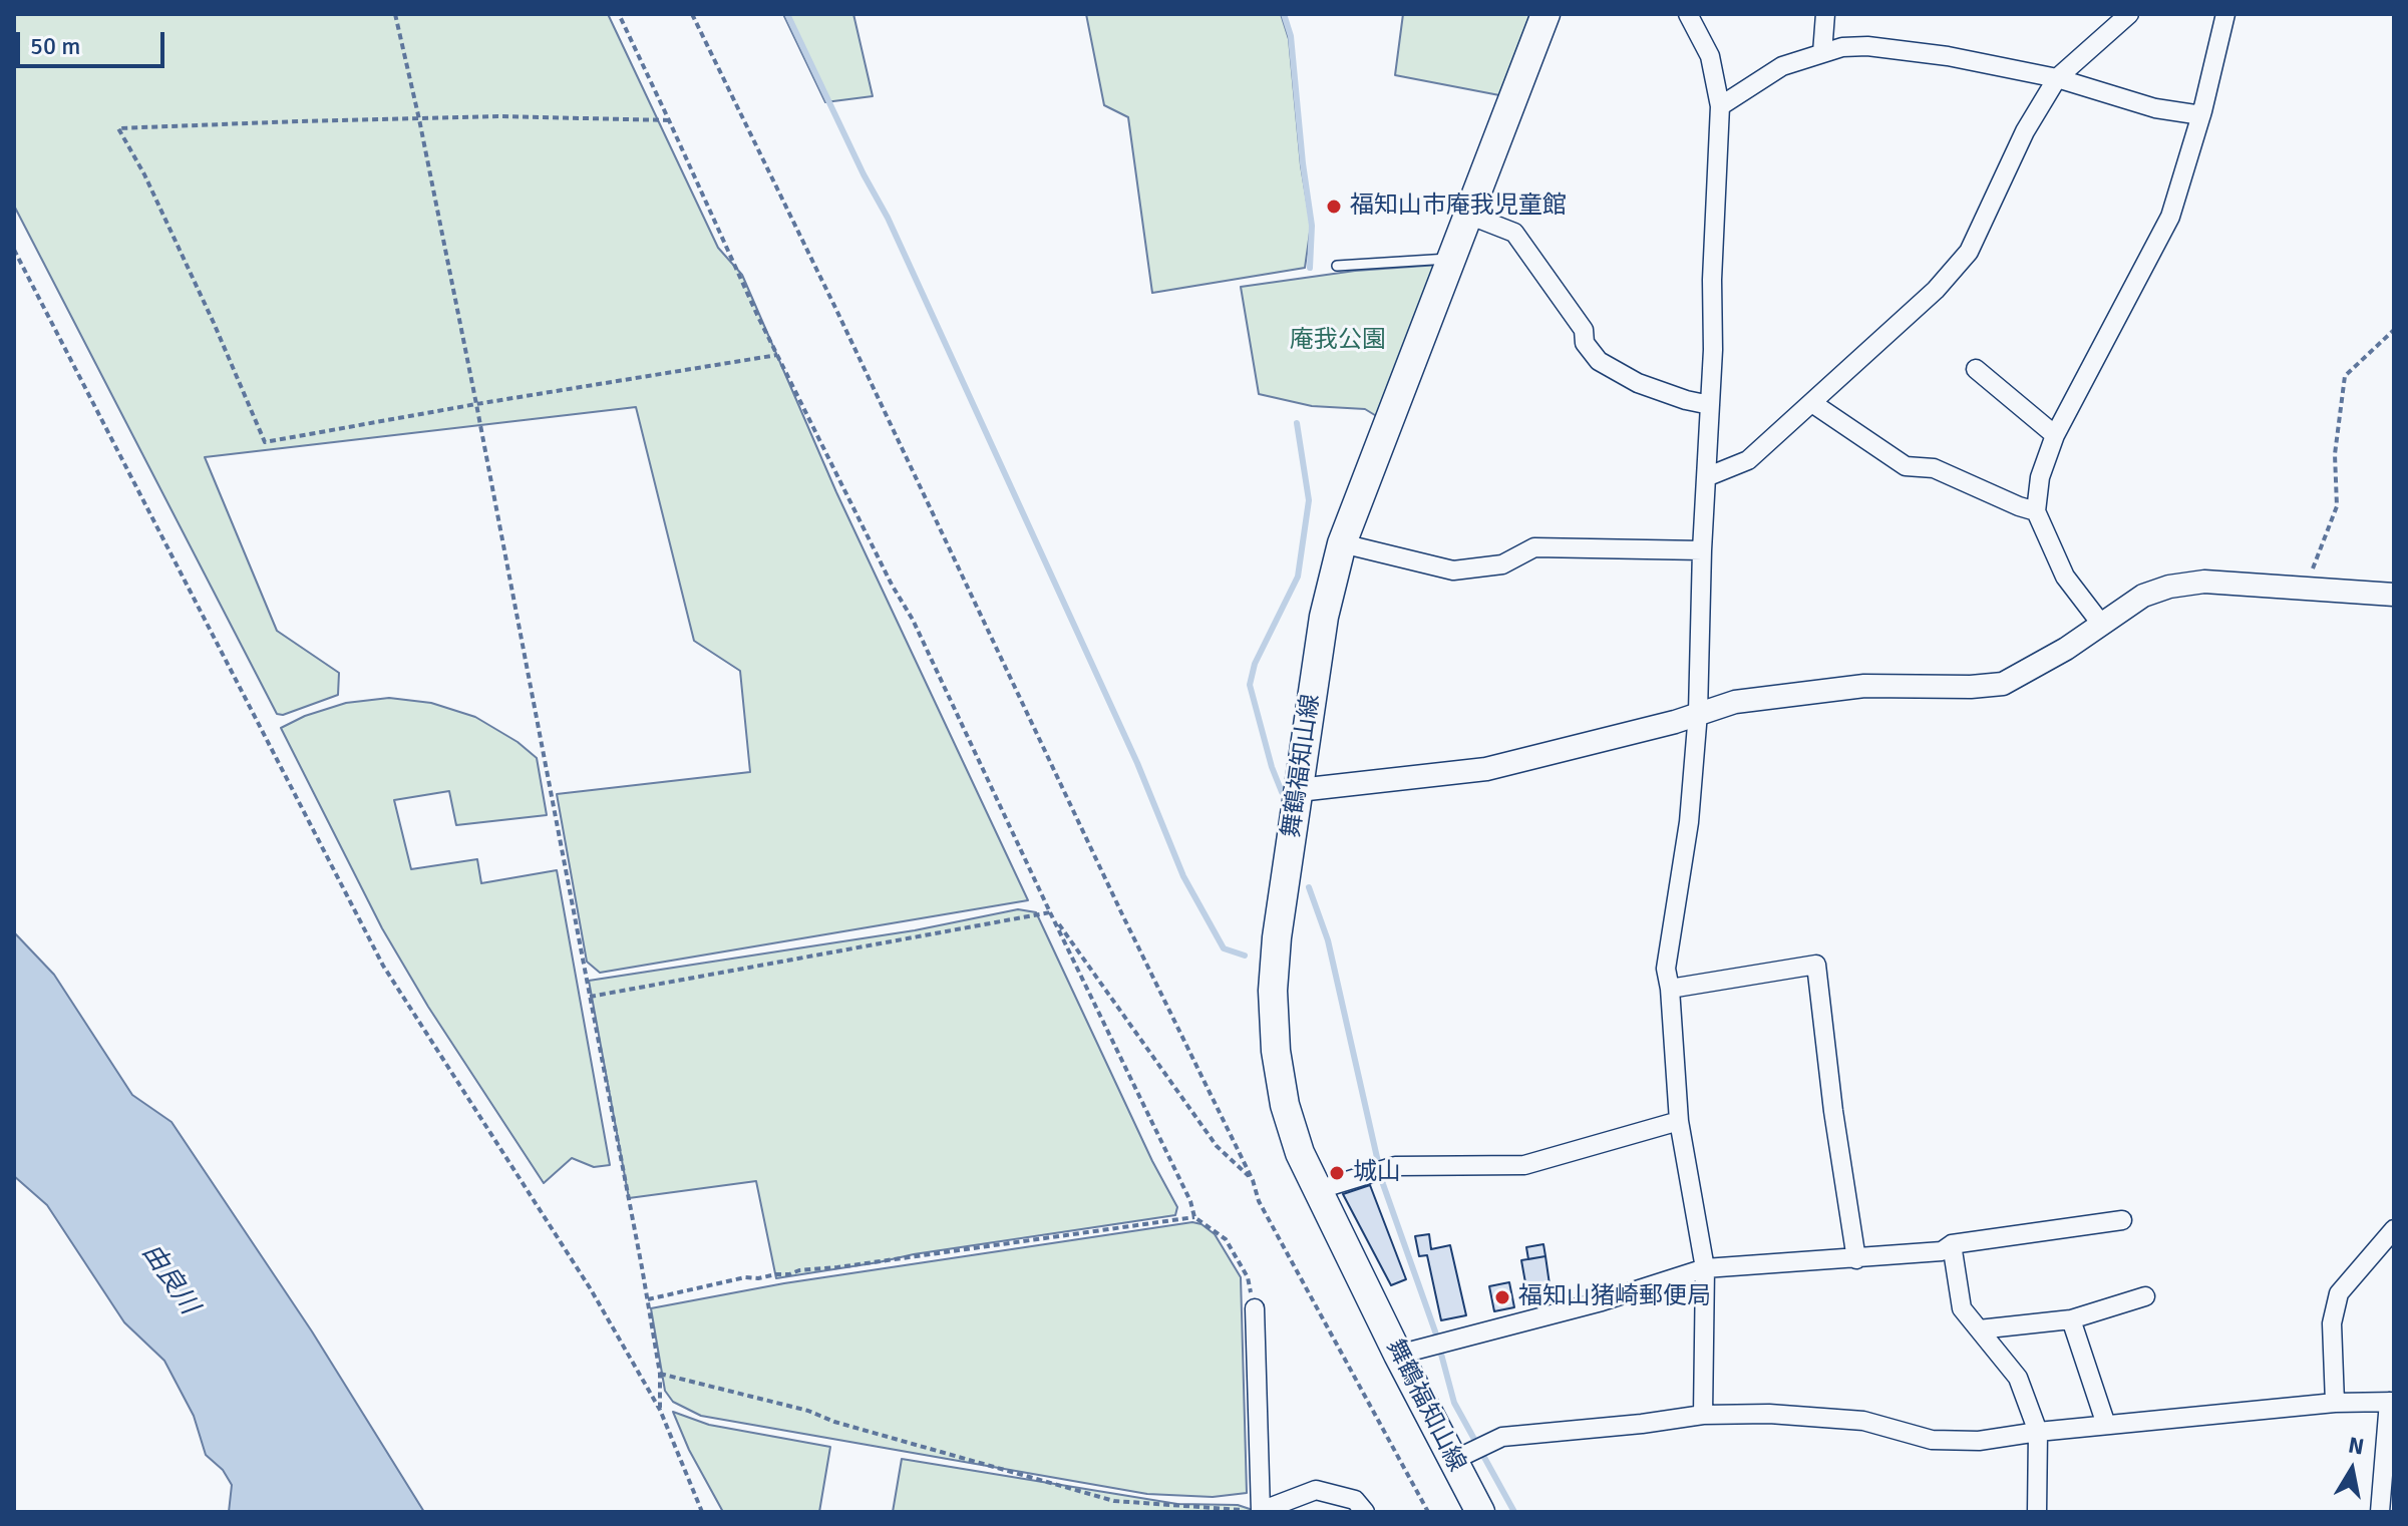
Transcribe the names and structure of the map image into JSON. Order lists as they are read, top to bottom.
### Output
{
  "streets": {
    "main road": ["舞鶴福知山線"]
  },
  "water": ["由良川"],
  "parks": ["庵我公園"],
  "places": ["福知山市庵我児童館", "城山", "福知山猪崎郵便局"],
  "scale_bar": "50 m",
  "north": "top"
}
